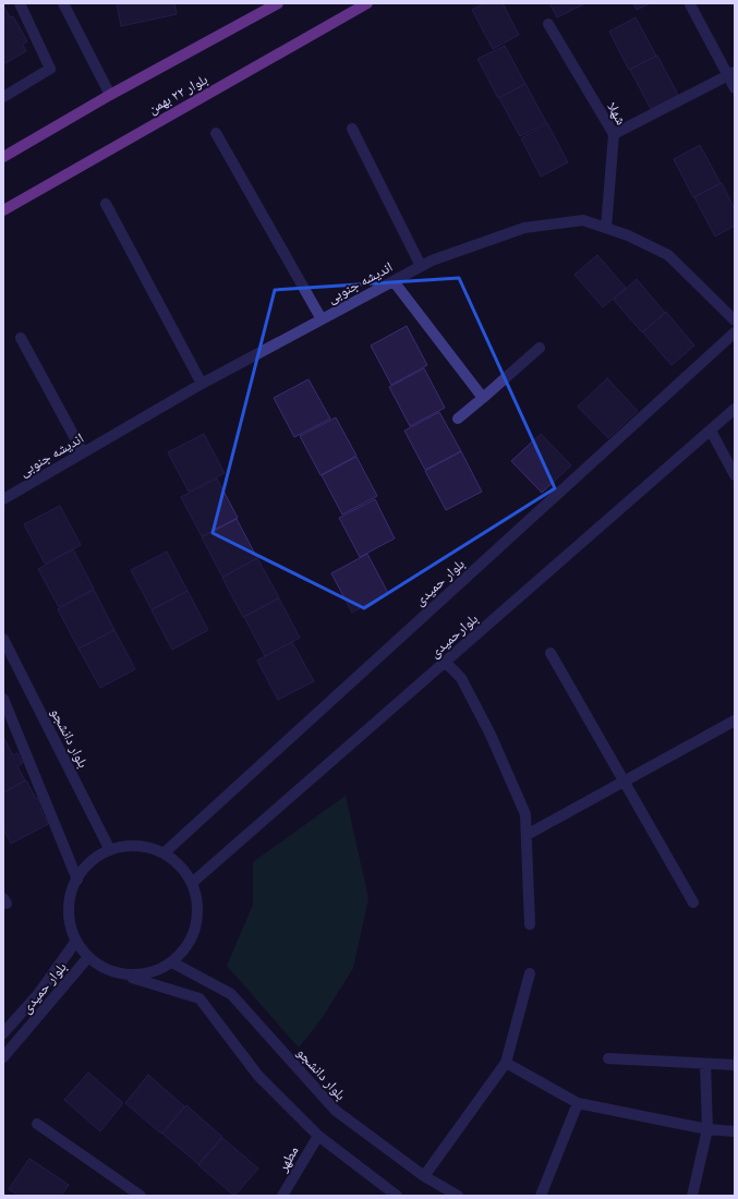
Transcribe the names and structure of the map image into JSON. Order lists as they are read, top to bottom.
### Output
{
  "streets": {
    "main road": ["بلوار ۲۲ بهمن"],
    "street": [
      "شهلا",
      "اندیشه جنوبی",
      "بلوار حمیدی",
      "بلوارحمیدی",
      "بلوار دانشجو",
      "مطهر"
    ]
  },
  "crossings": [
    ["شهلا", "اندیشه جنوبی"],
    ["بلوار حمیدی", "بلوارحمیدی"],
    ["بلوار حمیدی", "بلوار دانشجو"],
    ["بلوارحمیدی", "بلوار دانشجو"]
  ]
}
